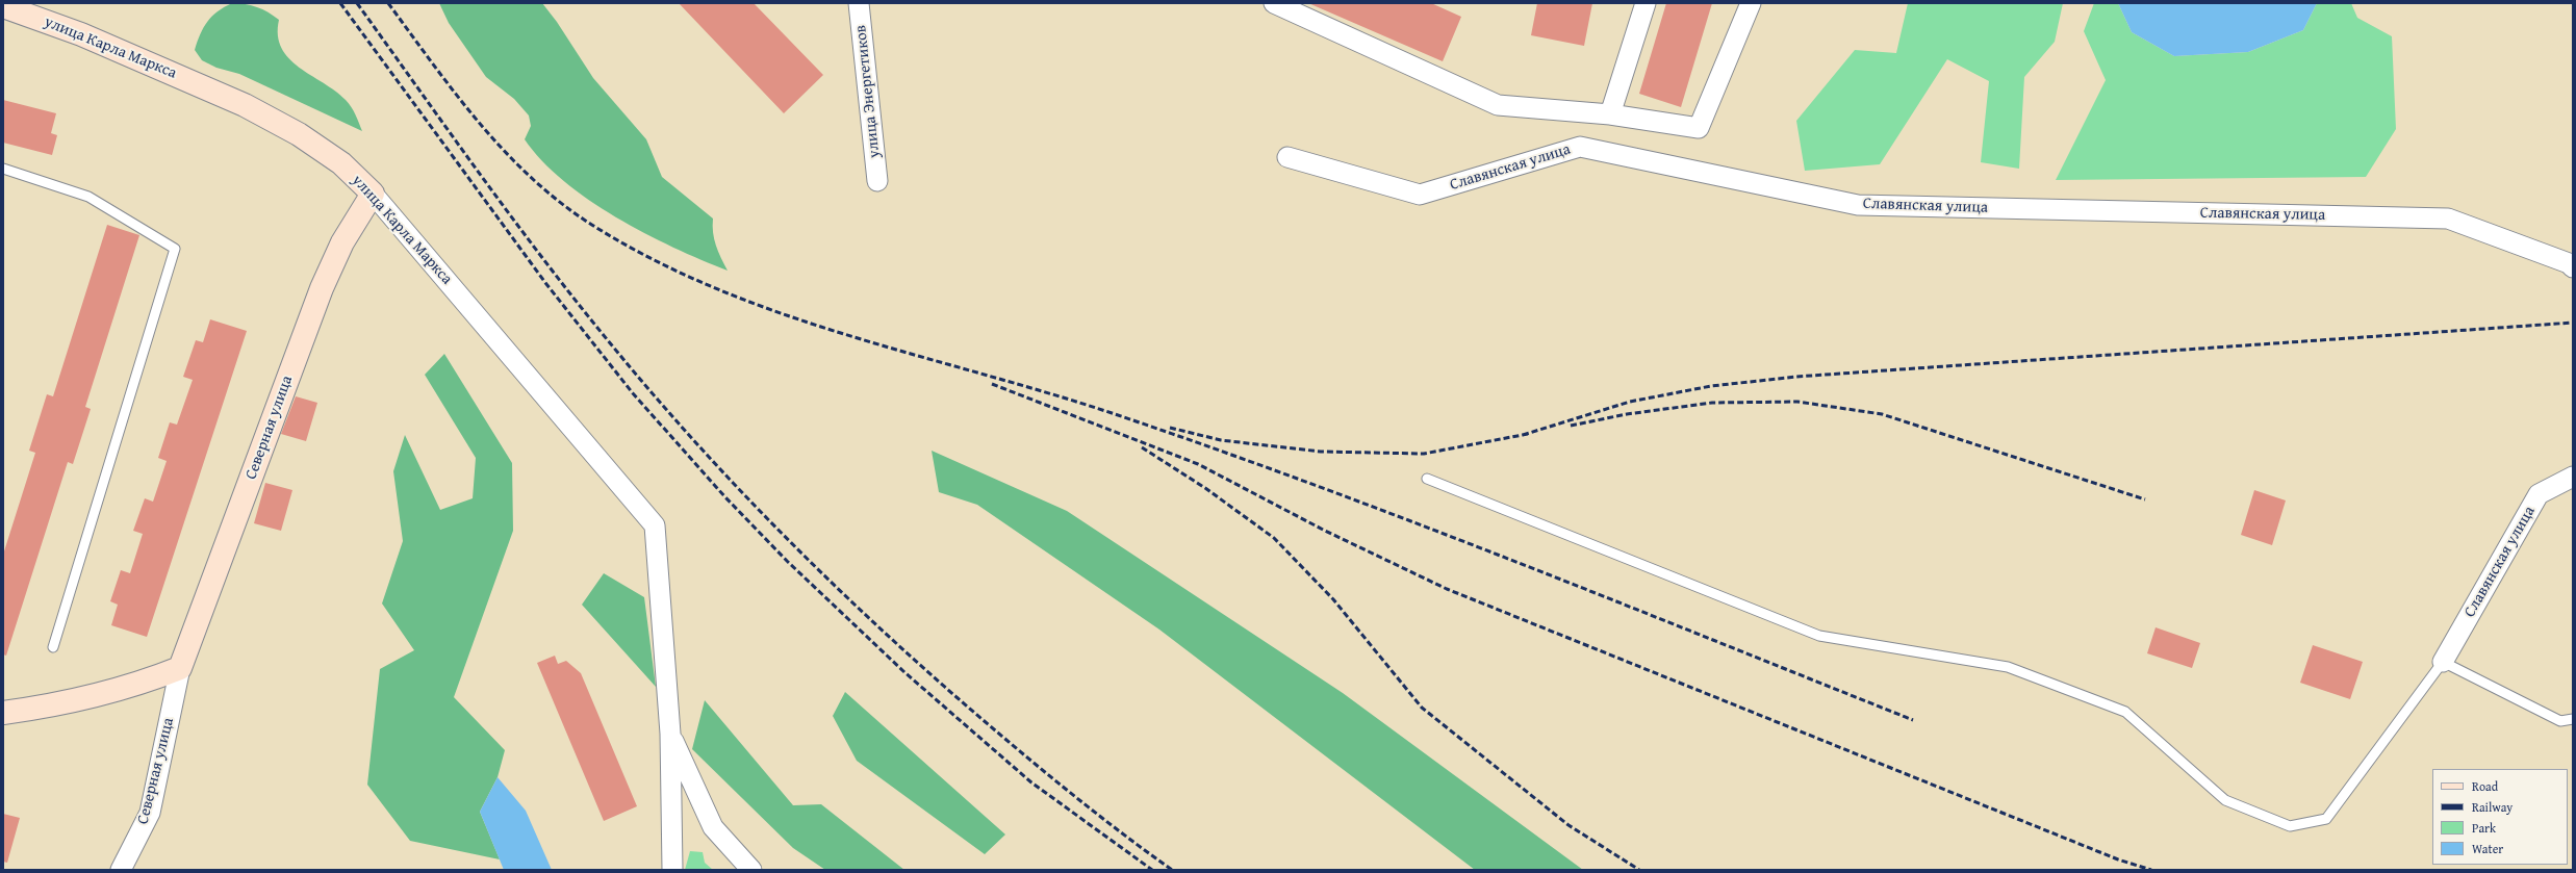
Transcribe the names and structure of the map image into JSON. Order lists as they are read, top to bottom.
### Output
{
  "streets": {
    "street": [
      "улица Карла Маркса",
      "улица Энергетиков",
      "Славянская улица",
      "Северная улица"
    ]
  },
  "crossings": [
    ["улица Карла Маркса", "Северная улица"]
  ],
  "legend": [
    "Road",
    "Railway",
    "Park",
    "Water"
  ]
}
